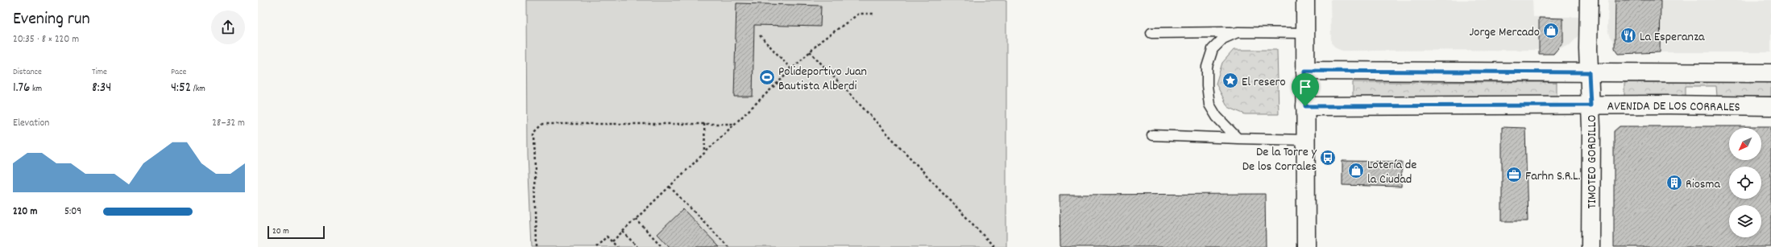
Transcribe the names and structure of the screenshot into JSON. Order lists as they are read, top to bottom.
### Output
{
  "streets": {
    "main road": ["AVENIDA DE LOS CORRALES", "TIMOTEO GORDILLO"]
  },
  "crossings": [
    ["AVENIDA DE LOS CORRALES", "TIMOTEO GORDILLO"]
  ],
  "places": {
    "shop": ["Jorge Mercado", "Lotería de la Ciudad"],
    "restaurant": ["La Esperanza"],
    "sports": ["Polideportivo Juan Bautista Alberdi"],
    "place": ["El resero"],
    "bus stop": ["De la Torre y De los Corrales"],
    "office": ["Farhn S.R.L."],
    "building": ["Riosma"]
  },
  "scale_bar": "20 m",
  "north": "bottom left",
  "page": {
    "heading": ["Evening run", "20:35 · 8 × 220 m"],
    "stats": [
      ["Distance", "1.76 km"],
      ["Time", "8:34"],
      ["Pace", "4:52 /km"]
    ],
    "chart": ["Elevation", "28–32 m"],
    "list": [
      {
        "name": "220 m",
        "note": "5:09"
      }
    ],
    "scale": "20 m"
  }
}
